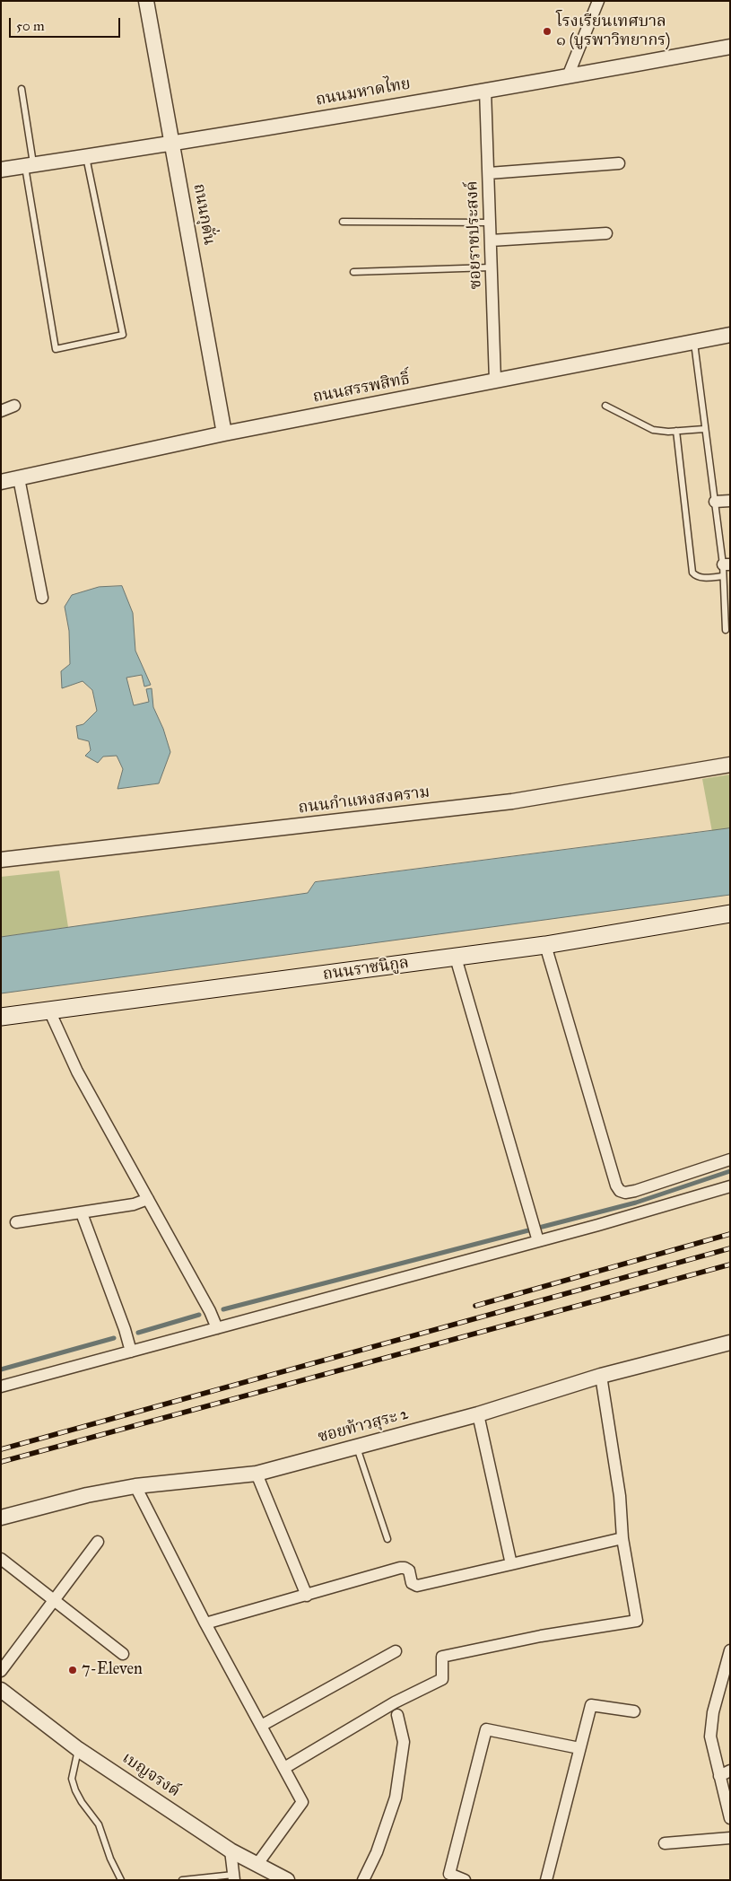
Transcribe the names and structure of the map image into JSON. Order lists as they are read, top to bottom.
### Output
{
  "streets": {
    "main road": ["ถนนราชนิกูล"],
    "street": [
      "ถนนมหาดไทย",
      "ถนนกุดั่น",
      "ซอยราชประสงค์",
      "ถนนสรรพสิทธิ์",
      "ถนนกำแหงสงคราม",
      "ซอยท้าวสุระ 2",
      "เบญจรงด์"
    ]
  },
  "crossings": [
    ["ถนนมหาดไทย", "ถนนกุดั่น"],
    ["ถนนมหาดไทย", "ซอยราชประสงค์"],
    ["ถนนกุดั่น", "ถนนสรรพสิทธิ์"],
    ["ซอยราชประสงค์", "ถนนสรรพสิทธิ์"]
  ],
  "places": ["โรงเรียนเทศบาล ๑ (บูรพาวิทยากร)", "7-Eleven"],
  "scale_bar": "50 m"
}
